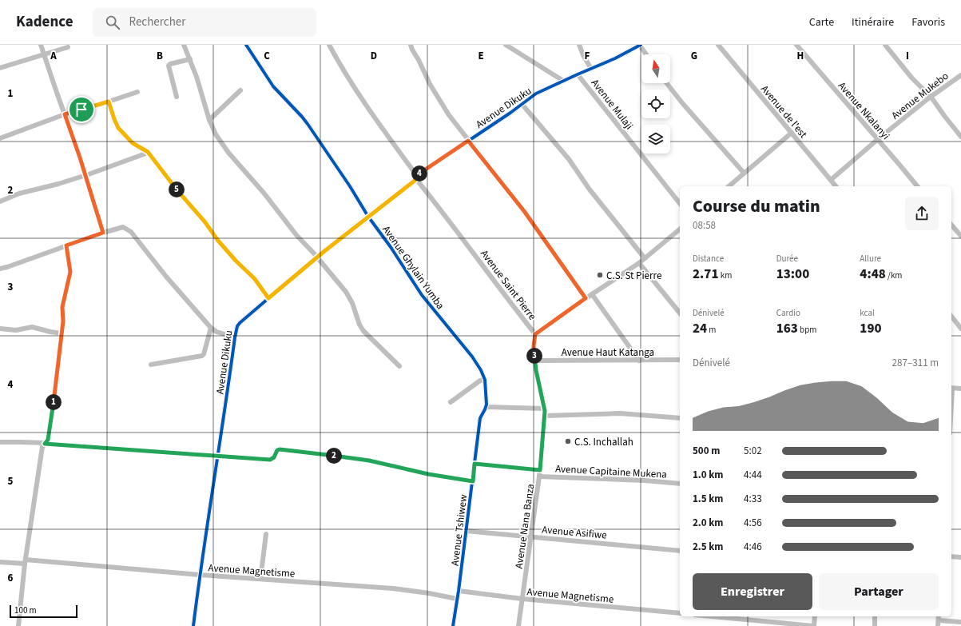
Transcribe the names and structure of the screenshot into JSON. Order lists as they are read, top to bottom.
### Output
{
  "streets": {
    "street": [
      "Avenue Mukebo",
      "Avenue Mulaji",
      "Avenue Dikuku",
      "Avenue Nkalanyi",
      "Avenue de l'est",
      "Avenue Ghylain Yumba",
      "Avenue Saint Pierre",
      "Avenue Haut Katanga",
      "Avenue Capitaine Mukena",
      "Avenue Nana Banza",
      "Avenue Tshiwew",
      "Avenue Asifiwe",
      "Avenue Magnetisme"
    ]
  },
  "crossings": [
    ["Avenue Mukebo", "Avenue Nkalanyi"],
    ["Avenue Mukebo", "Avenue de l'est"],
    ["Avenue Mulaji", "Avenue Dikuku"],
    ["Avenue Dikuku", "Avenue Ghylain Yumba"],
    ["Avenue Dikuku", "Avenue Saint Pierre"],
    ["Avenue Dikuku", "Avenue Magnetisme"],
    ["Avenue Ghylain Yumba", "Avenue Tshiwew"],
    ["Avenue Saint Pierre", "Avenue Nana Banza"],
    ["Avenue Haut Katanga", "Avenue Nana Banza"],
    ["Avenue Capitaine Mukena", "Avenue Nana Banza"],
    ["Avenue Capitaine Mukena", "Avenue Tshiwew"],
    ["Avenue Nana Banza", "Avenue Asifiwe"],
    ["Avenue Nana Banza", "Avenue Magnetisme"],
    ["Avenue Tshiwew", "Avenue Asifiwe"],
    ["Avenue Tshiwew", "Avenue Magnetisme"]
  ],
  "places": ["C.S. St Pierre", "C.S. Inchallah"],
  "scale_bar": "100 m",
  "north": "top",
  "page": {
    "header": "Kadence",
    "search": "Rechercher",
    "nav": ["Carte", "Itinéraire", "Favoris"],
    "pins": [
      "4",
      "5",
      "3",
      "1",
      "2"
    ],
    "heading": ["Course du matin", "08:58"],
    "stats": [
      ["Distance", "2.71 km"],
      ["Durée", "13:00"],
      ["Allure", "4:48 /km"],
      ["Dénivelé", "24 m"],
      ["Cardio", "163 bpm"],
      ["kcal", "190"]
    ],
    "chart": ["Dénivelé", "287–311 m"],
    "list": [
      {
        "name": "500 m",
        "note": "5:02"
      },
      {
        "name": "1.0 km",
        "note": "4:44"
      },
      {
        "name": "1.5 km",
        "note": "4:33"
      },
      {
        "name": "2.0 km",
        "note": "4:56"
      },
      {
        "name": "2.5 km",
        "note": "4:46"
      }
    ],
    "buttons": ["Enregistrer", "Partager"],
    "scale": "100 m"
  },
  "grid": {
    "columns": [
      "A",
      "B",
      "C",
      "D",
      "E",
      "F",
      "G",
      "H",
      "I"
    ],
    "rows": [
      "1",
      "2",
      "3",
      "4",
      "5",
      "6"
    ]
  }
}
